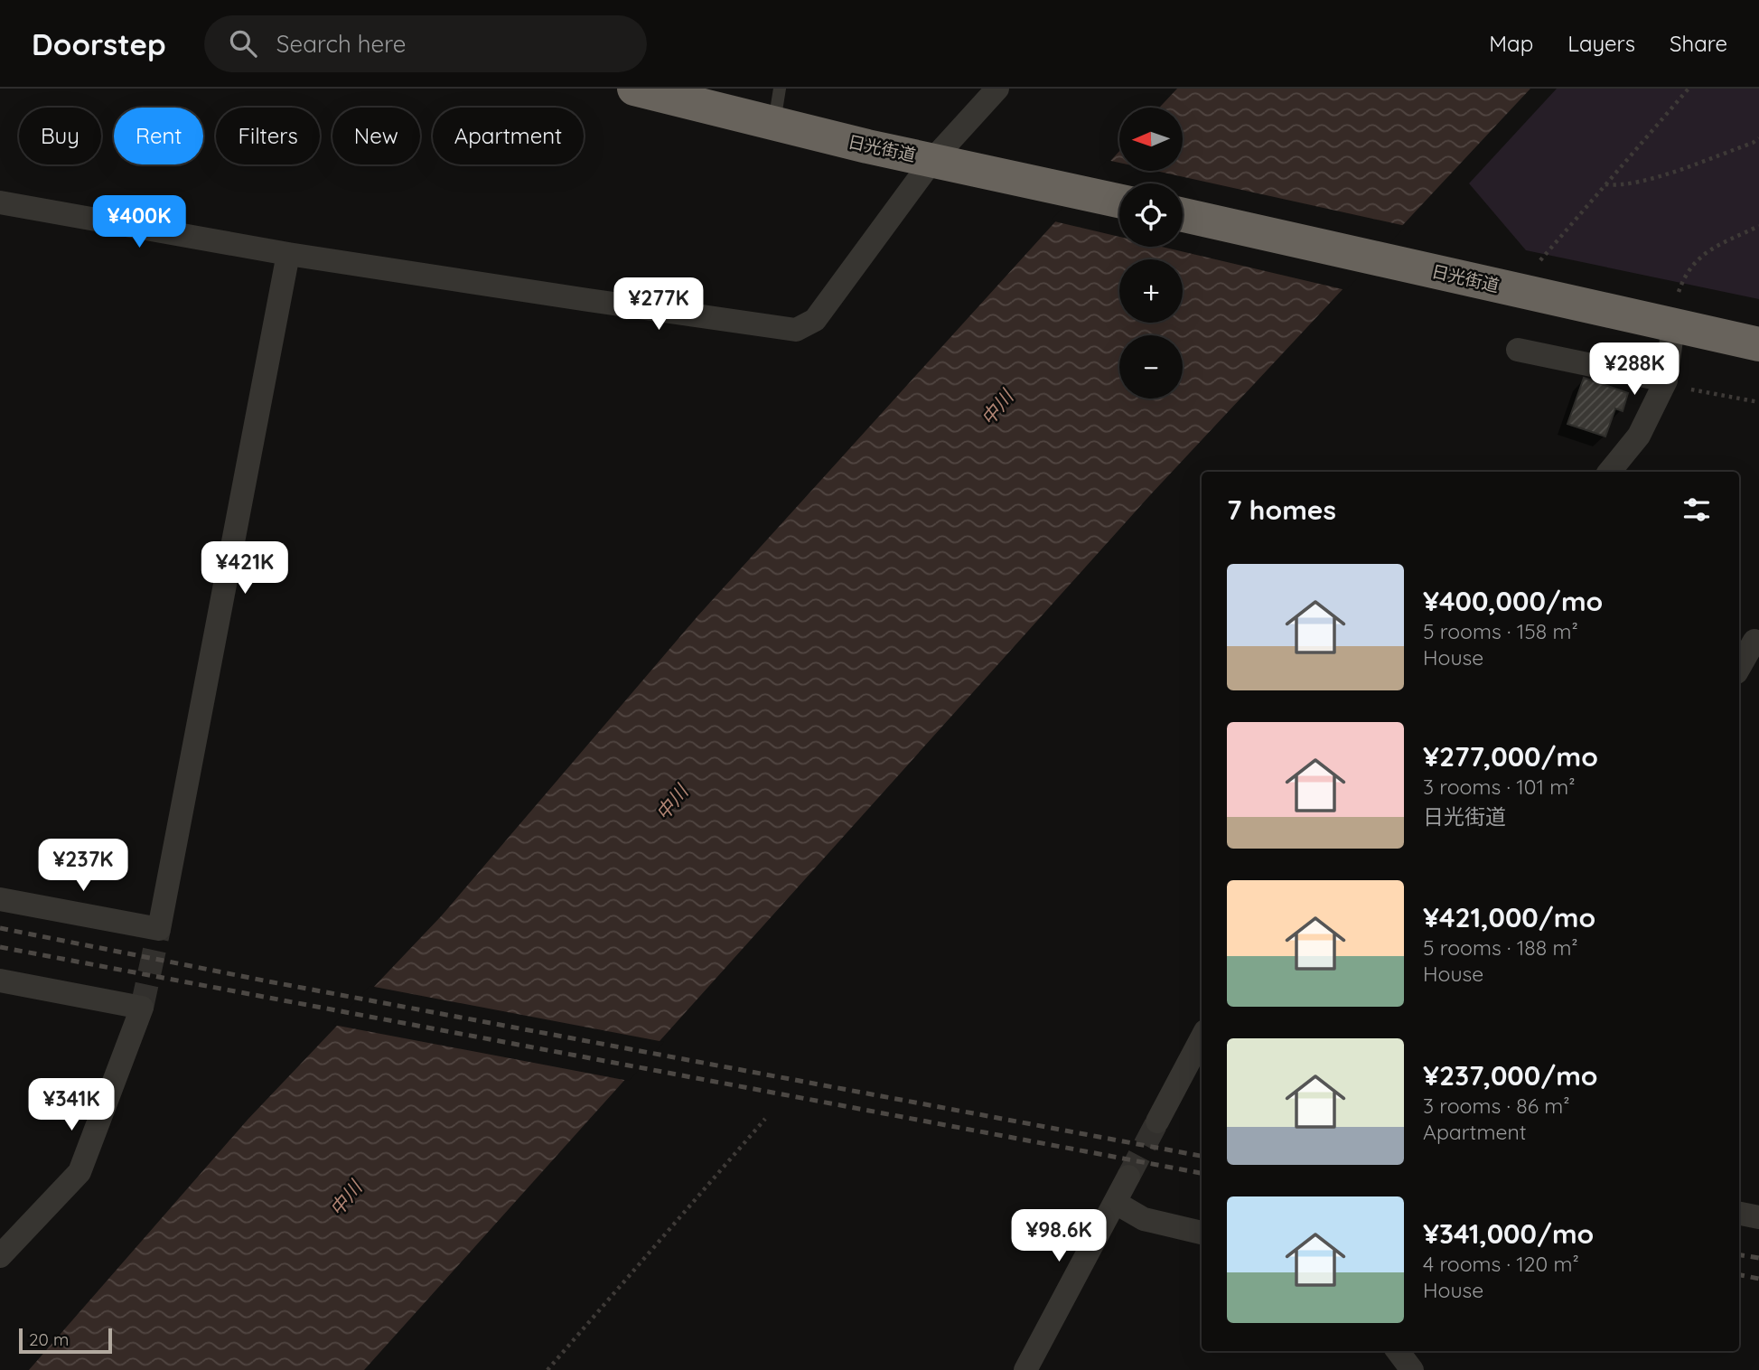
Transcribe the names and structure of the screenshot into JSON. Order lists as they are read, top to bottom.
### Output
{
  "streets": {
    "highway": ["日光街道"]
  },
  "water": ["中川"],
  "scale_bar": "20 m",
  "north": "left",
  "page": {
    "header": "Doorstep",
    "search": "Search here",
    "nav": ["Map", "Layers", "Share"],
    "map_buttons": ["+", "−"],
    "chip": [
      "Buy",
      "Rent",
      "Filters",
      "New",
      "Apartment"
    ],
    "price": [
      "¥400K",
      "¥277K",
      "¥288K",
      "¥421K",
      "¥237K",
      "¥341K",
      "¥98.6K"
    ],
    "heading": "7 homes",
    "list": [
      {
        "name": "¥400,000/mo",
        "note": "5 rooms · 158 m² · House"
      },
      {
        "name": "¥277,000/mo",
        "note": "3 rooms · 101 m² · 日光街道"
      },
      {
        "name": "¥421,000/mo",
        "note": "5 rooms · 188 m² · House"
      },
      {
        "name": "¥237,000/mo",
        "note": "3 rooms · 86 m² · Apartment"
      },
      {
        "name": "¥341,000/mo",
        "note": "4 rooms · 120 m² · House"
      }
    ],
    "scale": "20 m"
  }
}
